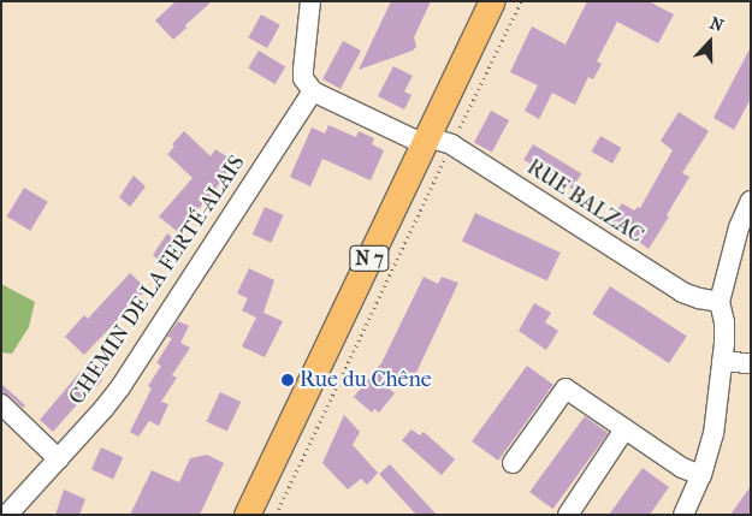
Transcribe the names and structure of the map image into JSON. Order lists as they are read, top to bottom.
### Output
{
  "streets": {
    "main road": ["N 7"],
    "street": ["RUE BALZAC", "CHEMIN DE LA FERTÉ-ALAIS"]
  },
  "crossings": [
    ["RUE BALZAC", "N 7"]
  ],
  "places": ["Rue du Chêne"],
  "north": "top"
}
